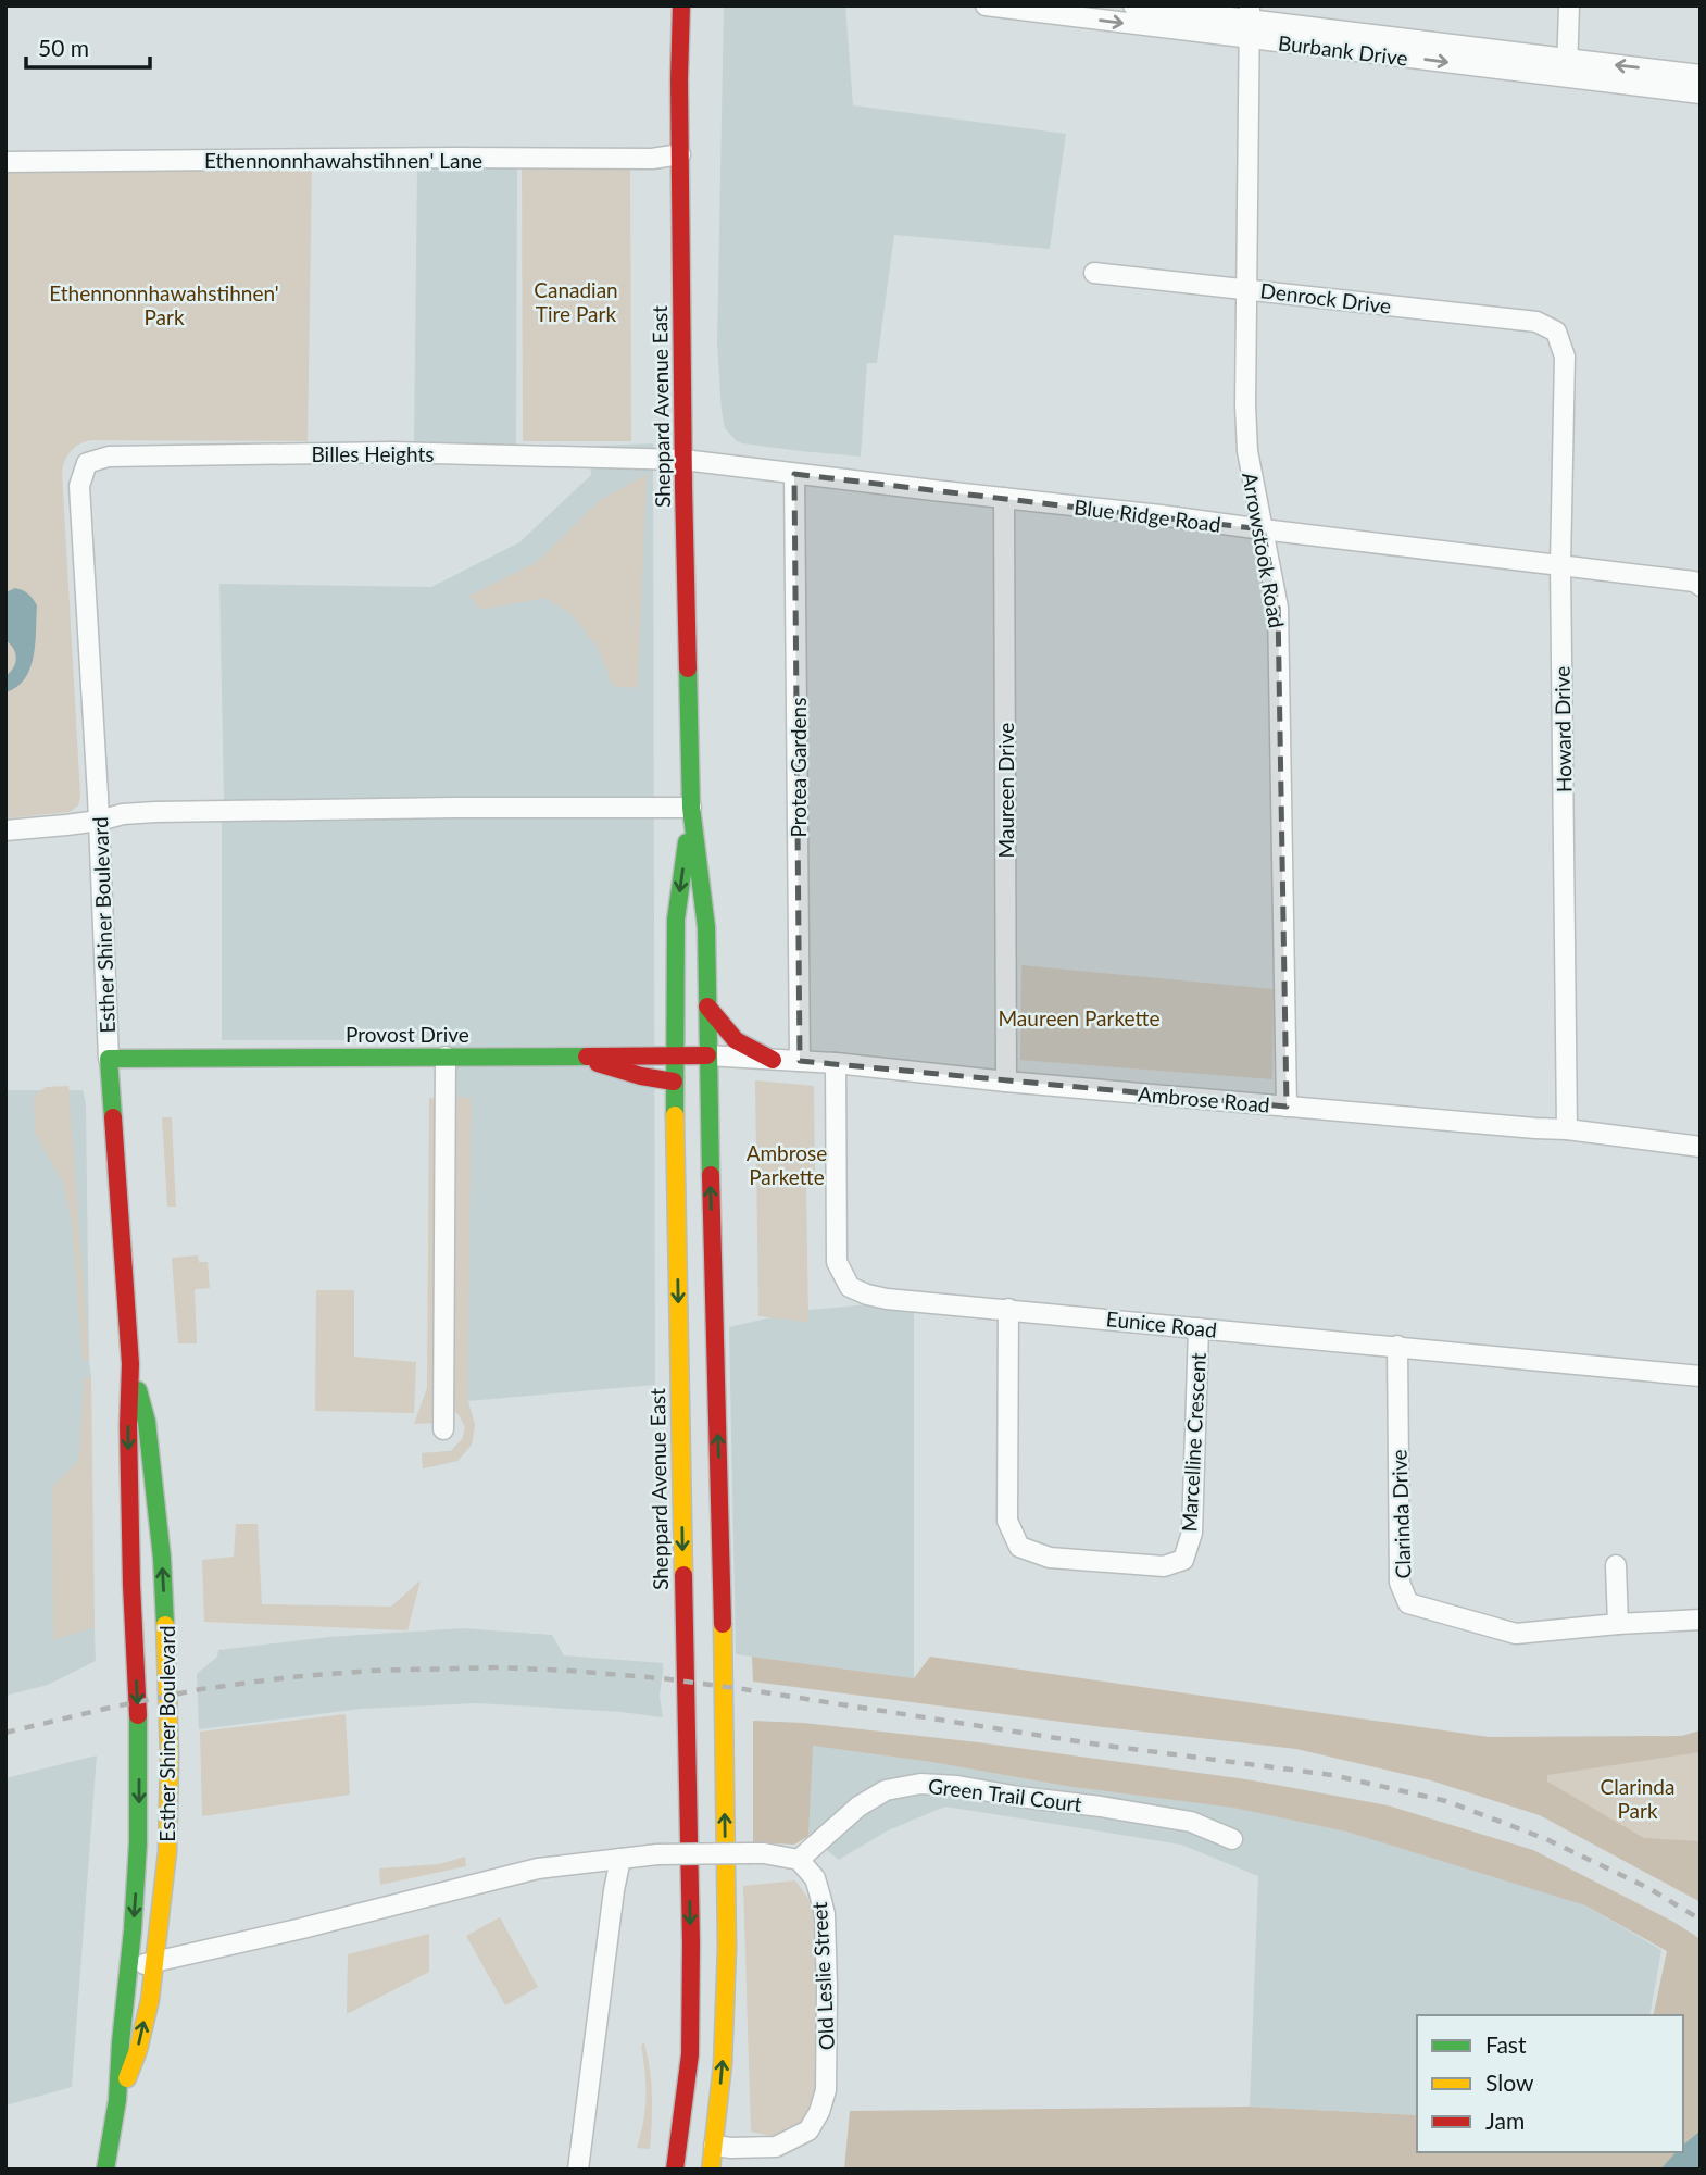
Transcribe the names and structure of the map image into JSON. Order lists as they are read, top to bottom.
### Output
{
  "streets": {
    "main road": ["Sheppard Avenue East", "Esther Shiner Boulevard", "Provost Drive"],
    "street": [
      "Burbank Drive",
      "Ethennonnhawahstihnen' Lane",
      "Denrock Drive",
      "Billes Heights",
      "Blue Ridge Road",
      "Arrowstook Road",
      "Howard Drive",
      "Protea Gardens",
      "Maureen Drive",
      "Ambrose Road",
      "Eunice Road",
      "Marcelline Crescent",
      "Clarinda Drive",
      "Green Trail Court",
      "Old Leslie Street"
    ]
  },
  "crossings": [
    ["Burbank Drive", "Arrowstook Road"],
    ["Ethennonnhawahstihnen' Lane", "Sheppard Avenue East"],
    ["Denrock Drive", "Arrowstook Road"],
    ["Denrock Drive", "Howard Drive"],
    ["Sheppard Avenue East", "Billes Heights"],
    ["Sheppard Avenue East", "Blue Ridge Road"],
    ["Sheppard Avenue East", "Provost Drive"],
    ["Sheppard Avenue East", "Ambrose Road"],
    ["Sheppard Avenue East", "Old Leslie Street"],
    ["Billes Heights", "Blue Ridge Road"],
    ["Billes Heights", "Esther Shiner Boulevard"],
    ["Blue Ridge Road", "Arrowstook Road"],
    ["Blue Ridge Road", "Howard Drive"],
    ["Blue Ridge Road", "Protea Gardens"],
    ["Blue Ridge Road", "Maureen Drive"],
    ["Arrowstook Road", "Ambrose Road"],
    ["Howard Drive", "Ambrose Road"],
    ["Protea Gardens", "Ambrose Road"],
    ["Maureen Drive", "Ambrose Road"],
    ["Esther Shiner Boulevard", "Provost Drive"],
    ["Provost Drive", "Ambrose Road"],
    ["Ambrose Road", "Eunice Road"],
    ["Eunice Road", "Marcelline Crescent"],
    ["Eunice Road", "Clarinda Drive"],
    ["Green Trail Court", "Old Leslie Street"]
  ],
  "parks": [
    "Canadian Tire Park",
    "Ethennonnhawahstihnen' Park",
    "Maureen Parkette",
    "Ambrose Parkette",
    "Clarinda Park"
  ],
  "legend": ["Fast", "Slow", "Jam"],
  "scale_bar": "50 m"
}
